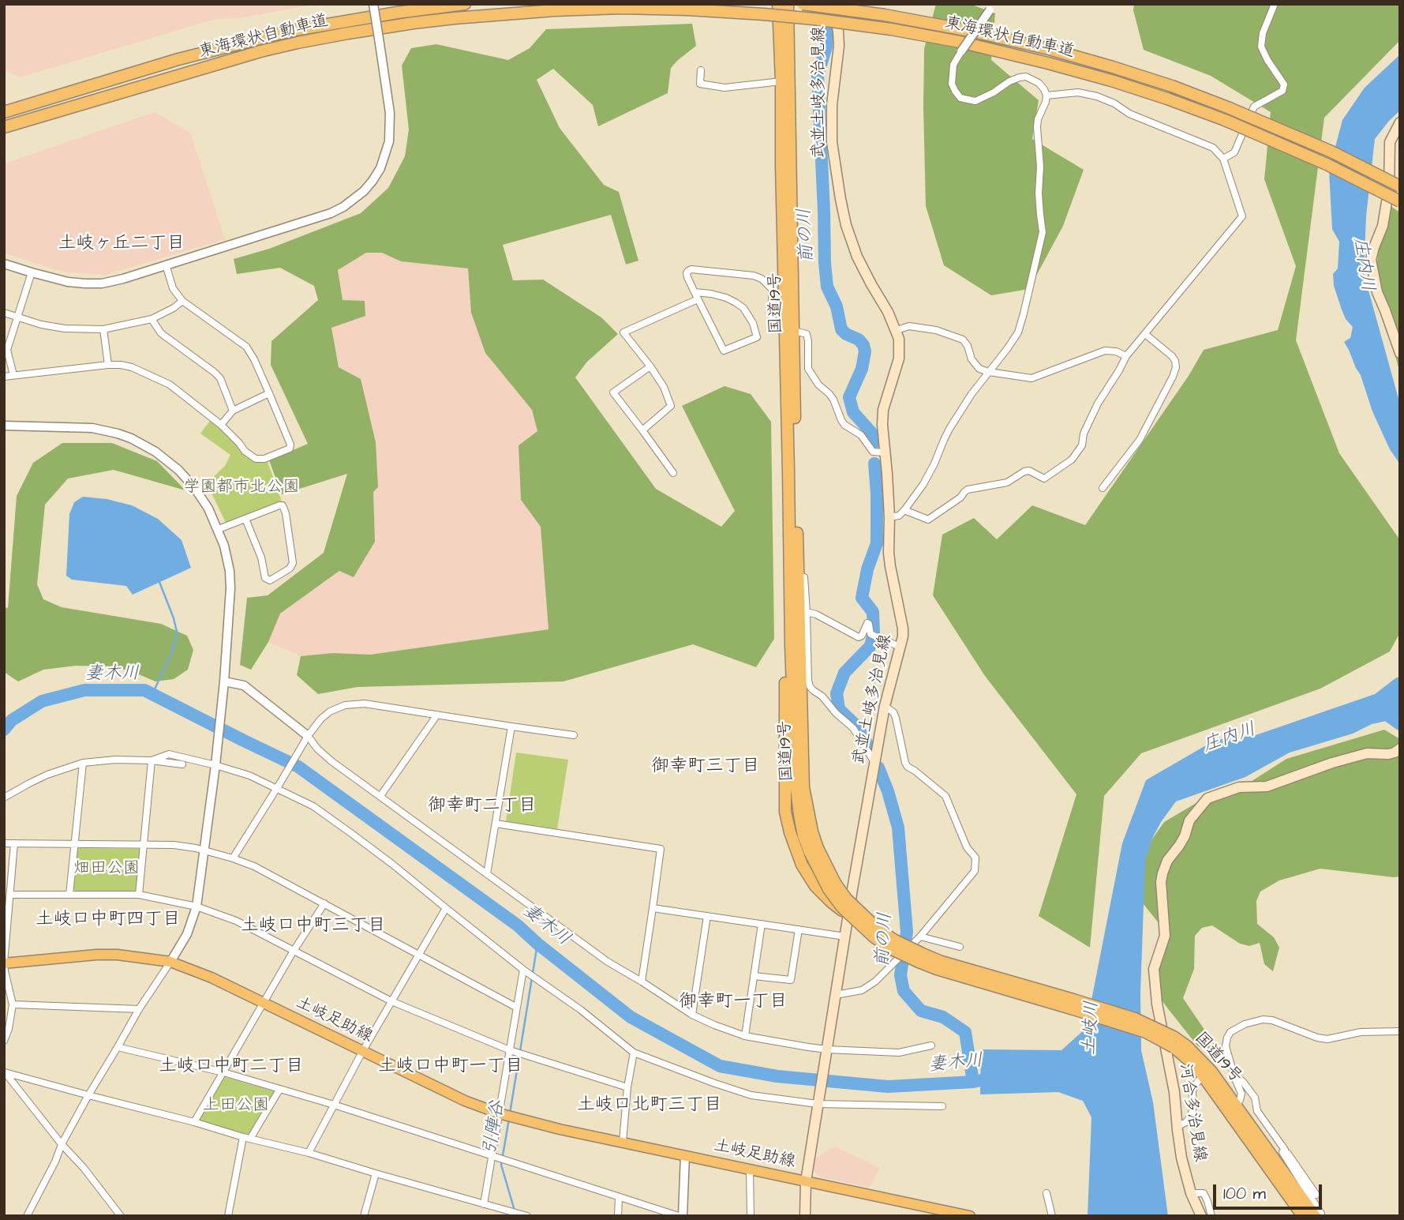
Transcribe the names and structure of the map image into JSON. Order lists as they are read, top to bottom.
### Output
{
  "streets": {
    "highway": ["東海環状自動車道", "国道19号"],
    "main road": ["武並土岐多治見線", "土岐足助線", "河合多治見線"]
  },
  "crossings": [
    ["武並土岐多治見線", "土岐足助線"]
  ],
  "districts": [
    "土岐ヶ丘二丁目",
    "御幸町三丁目",
    "御幸町二丁目",
    "土岐口中町四丁目",
    "土岐口中町三丁目",
    "御幸町一丁目",
    "土岐口中町二丁目",
    "土岐口中町一丁目",
    "土岐口北町三丁目"
  ],
  "water": [
    "前の川",
    "庄内川",
    "妻木川",
    "土岐川",
    "引陣谷"
  ],
  "parks": ["学園都市北公園", "畑田公園", "上田公園"],
  "scale_bar": "100 m"
}
